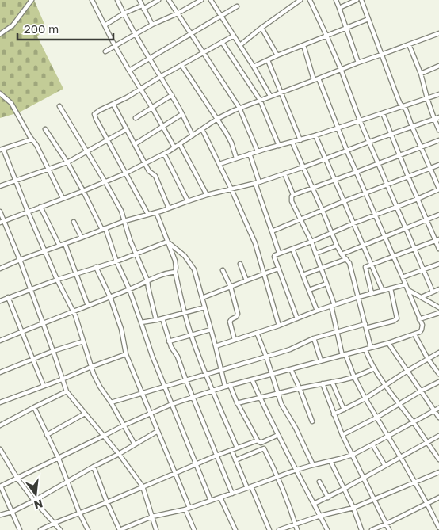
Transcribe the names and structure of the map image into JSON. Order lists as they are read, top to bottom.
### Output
{
  "scale_bar": "200 m",
  "north": "bottom"
}
